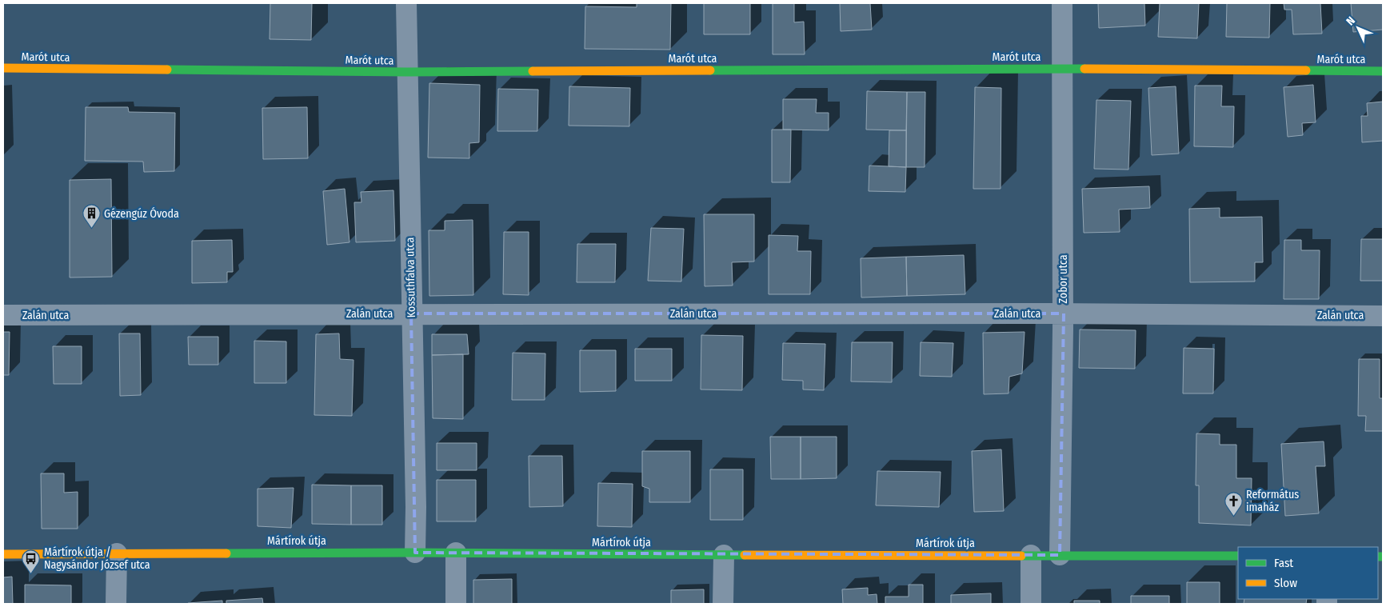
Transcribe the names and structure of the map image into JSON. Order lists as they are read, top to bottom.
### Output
{
  "streets": {
    "street": [
      "Marót utca",
      "Kossuthfalva utca",
      "Zobor utca",
      "Zalán utca",
      "Mártírok útja"
    ]
  },
  "crossings": [
    ["Marót utca", "Kossuthfalva utca"],
    ["Marót utca", "Zobor utca"],
    ["Kossuthfalva utca", "Zalán utca"],
    ["Kossuthfalva utca", "Mártírok útja"],
    ["Zobor utca", "Zalán utca"],
    ["Zobor utca", "Mártírok útja"]
  ],
  "places": {
    "building": ["Gézengúz Óvoda"],
    "church": ["Református imaház"],
    "bus stop": ["Mártírok útja / Nagysándor József utca"]
  },
  "legend": ["Fast", "Slow"],
  "north": "top left"
}
